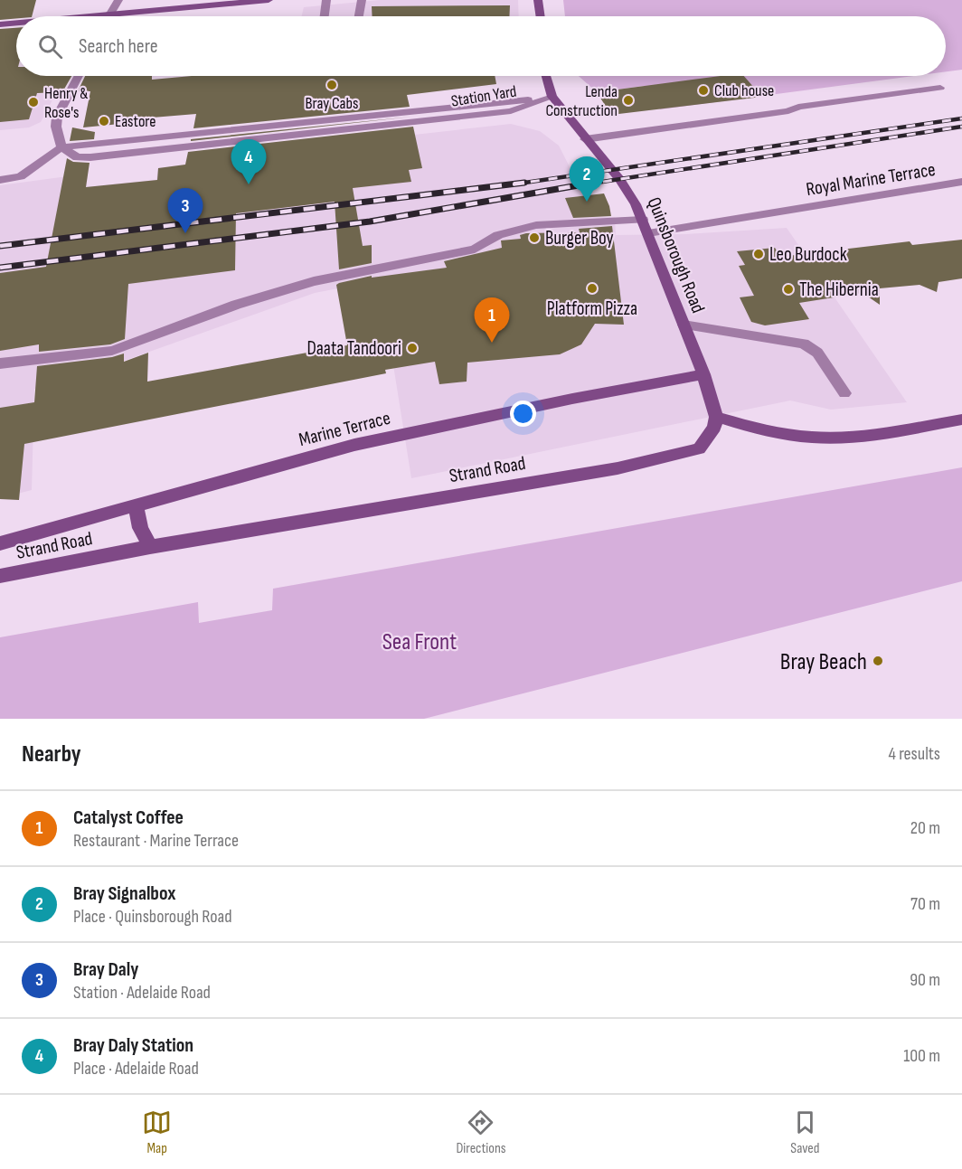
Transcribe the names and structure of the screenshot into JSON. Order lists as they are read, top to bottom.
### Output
{
  "streets": {
    "street": [
      "Station Yard",
      "Royal Marine Terrace",
      "Quinsborough Road",
      "Marine Terrace",
      "Strand Road"
    ]
  },
  "crossings": [
    ["Station Yard", "Quinsborough Road"],
    ["Royal Marine Terrace", "Quinsborough Road"],
    ["Quinsborough Road", "Marine Terrace"],
    ["Quinsborough Road", "Strand Road"]
  ],
  "parks": ["Sea Front"],
  "places": [
    "Bray Cabs",
    "Club house",
    "Lenda Construction",
    "Henry & Rose's",
    "Eastore",
    "Burger Boy",
    "Leo Burdock",
    "Platform Pizza",
    "The Hibernia",
    "Daata Tandoori",
    "Bray Beach"
  ],
  "page": {
    "search": "Search here",
    "pins": [
      "4",
      "2",
      "3",
      "1"
    ],
    "heading": ["Nearby", "4 results"],
    "list": [
      {
        "mark": "1",
        "name": "Catalyst Coffee",
        "note": "Restaurant · Marine Terrace",
        "value": "20 m"
      },
      {
        "mark": "2",
        "name": "Bray Signalbox",
        "note": "Place · Quinsborough Road",
        "value": "70 m"
      },
      {
        "mark": "3",
        "name": "Bray Daly",
        "note": "Station · Adelaide Road",
        "value": "90 m"
      },
      {
        "mark": "4",
        "name": "Bray Daly Station",
        "note": "Place · Adelaide Road",
        "value": "100 m"
      }
    ],
    "nav": ["Map", "Directions", "Saved"]
  }
}
